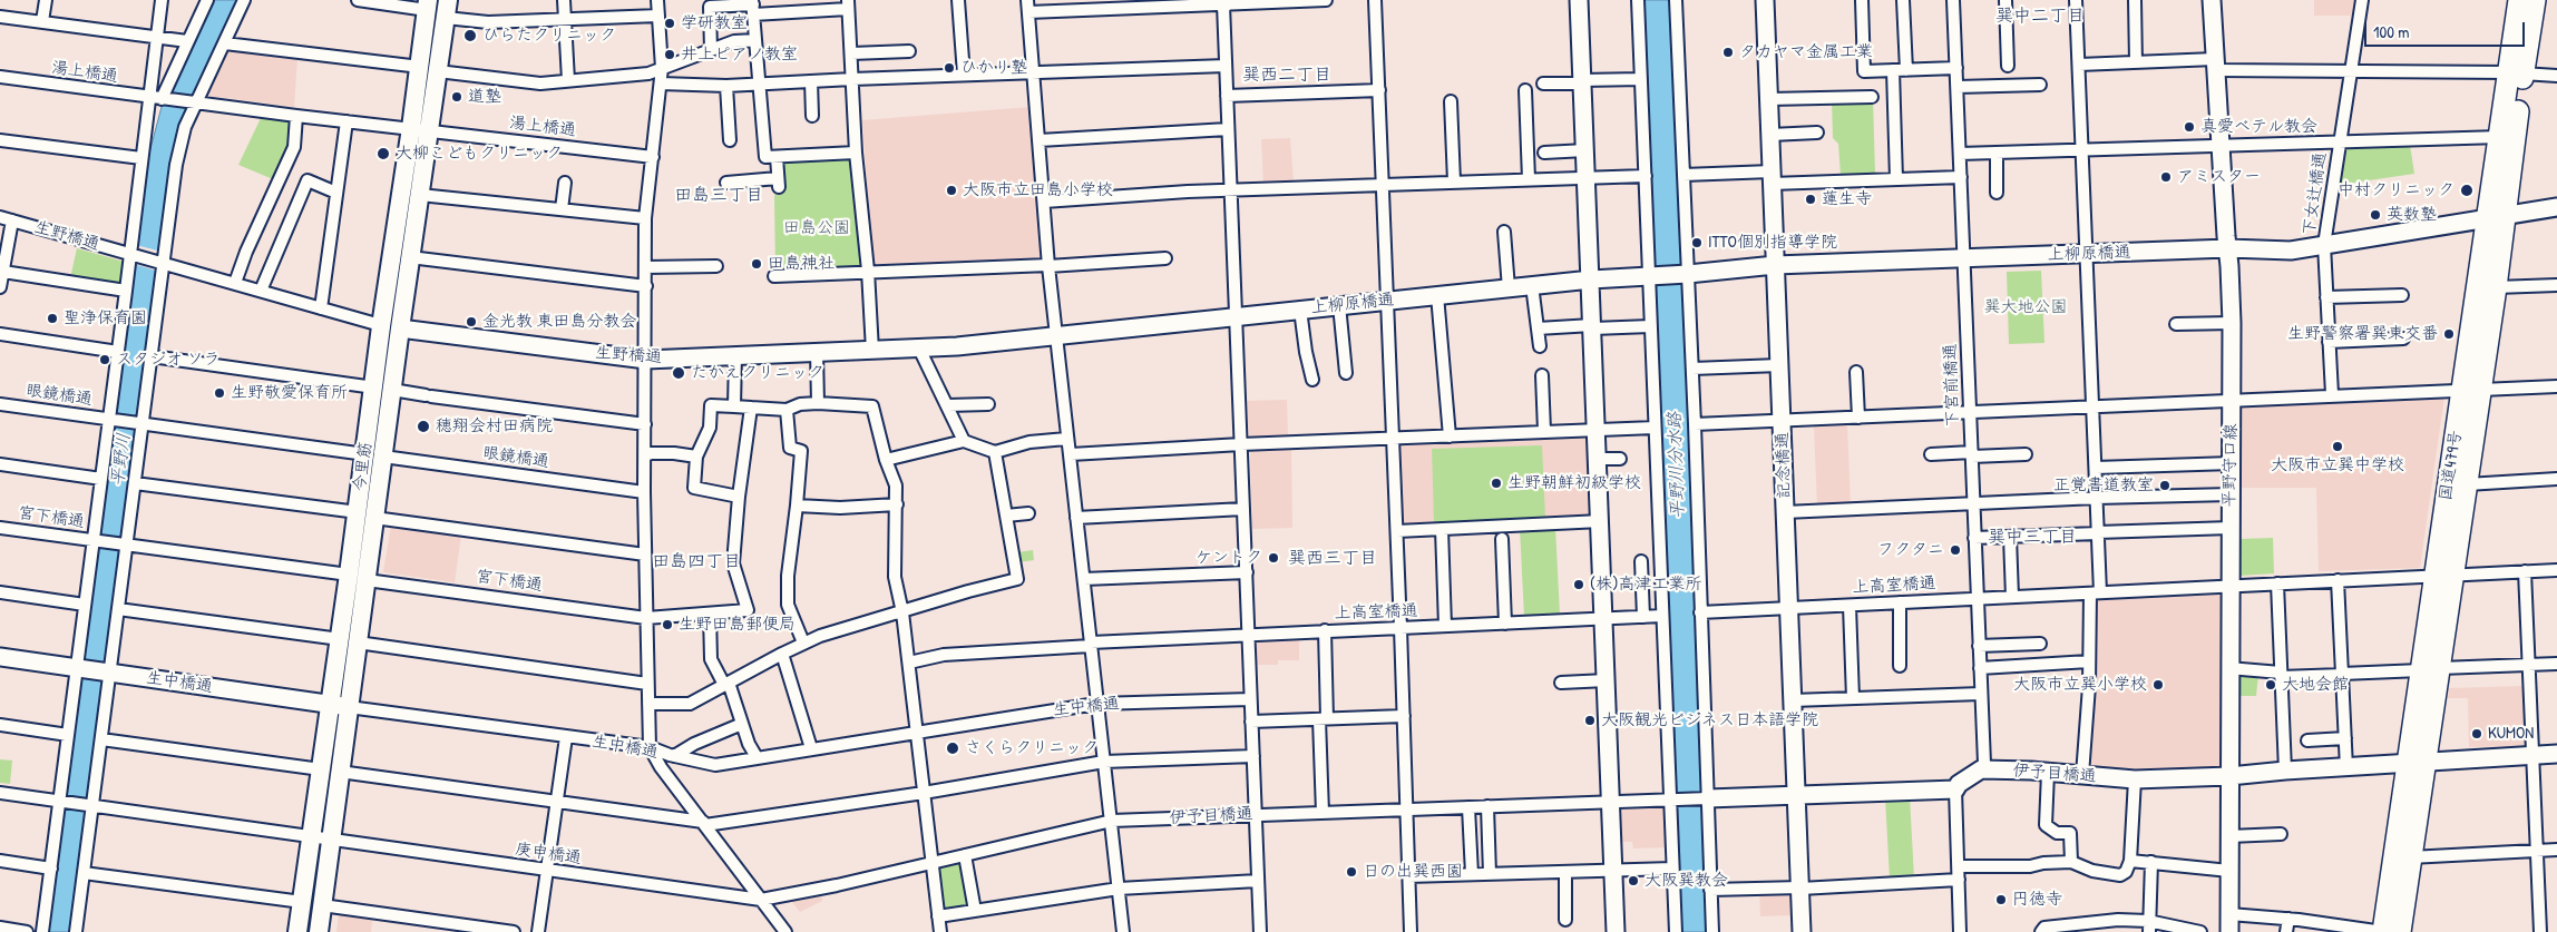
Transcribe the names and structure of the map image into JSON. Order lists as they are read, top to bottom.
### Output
{
  "streets": {
    "highway": ["国道479号"],
    "main road": ["今里筋"],
    "street": [
      "湯上橋通",
      "下女辻橋通",
      "生野橋通",
      "上柳原橋通",
      "下宮前橋通",
      "眼鏡橋通",
      "記念橋通",
      "平野守口線",
      "宮下橋通",
      "上高室橋通",
      "生中橋通",
      "伊予目橋通",
      "庚申橋通"
    ]
  },
  "crossings": [
    ["湯上橋通", "今里筋"],
    ["下女辻橋通", "上柳原橋通"],
    ["生野橋通", "上柳原橋通"],
    ["生野橋通", "今里筋"],
    ["上柳原橋通", "下宮前橋通"],
    ["上柳原橋通", "記念橋通"],
    ["上柳原橋通", "平野守口線"],
    ["上柳原橋通", "国道479号"],
    ["下宮前橋通", "上高室橋通"],
    ["下宮前橋通", "伊予目橋通"],
    ["眼鏡橋通", "今里筋"],
    ["記念橋通", "上高室橋通"],
    ["平野守口線", "上高室橋通"],
    ["平野守口線", "伊予目橋通"],
    ["国道479号", "上高室橋通"],
    ["国道479号", "伊予目橋通"],
    ["今里筋", "宮下橋通"],
    ["今里筋", "生中橋通"],
    ["今里筋", "庚申橋通"],
    ["伊予目橋通", "庚申橋通"]
  ],
  "districts": [
    "巽中二丁目",
    "巽西二丁目",
    "田島三丁目",
    "巽中三丁目",
    "巽西三丁目",
    "田島四丁目"
  ],
  "water": ["平野川", "平野川分水路"],
  "parks": ["田島公園", "巽大地公園"],
  "places": [
    "学研教室",
    "ひらたクリニック",
    "タカヤマ金属工業",
    "井上ピアノ教室",
    "ひかり塾",
    "道塾",
    "真愛ベテル教会",
    "大柳こどもクリニック",
    "アミスター",
    "大阪市立田島小学校",
    "中村クリニック",
    "蓮生寺",
    "英数塾",
    "ITTO個別指導学院",
    "田島神社",
    "聖浄保育園",
    "金光教 東田島分教会",
    "生野警察署巽東交番",
    "スタジオ ソラ",
    "たかえクリニック",
    "生野敬愛保育所",
    "穂翔会村田病院",
    "大阪市立巽中学校",
    "生野朝鮮初級学校",
    "正覚書道教室",
    "フクタニ",
    "ケントク",
    "(株)高津工業所",
    "生野田島郵便局",
    "大阪市立巽小学校",
    "大地会館",
    "大阪観光ビジネス日本語学院",
    "KUMON",
    "さくらクリニック",
    "日の出巽西園",
    "大阪巽教会",
    "円徳寺"
  ],
  "scale_bar": "100 m"
}
